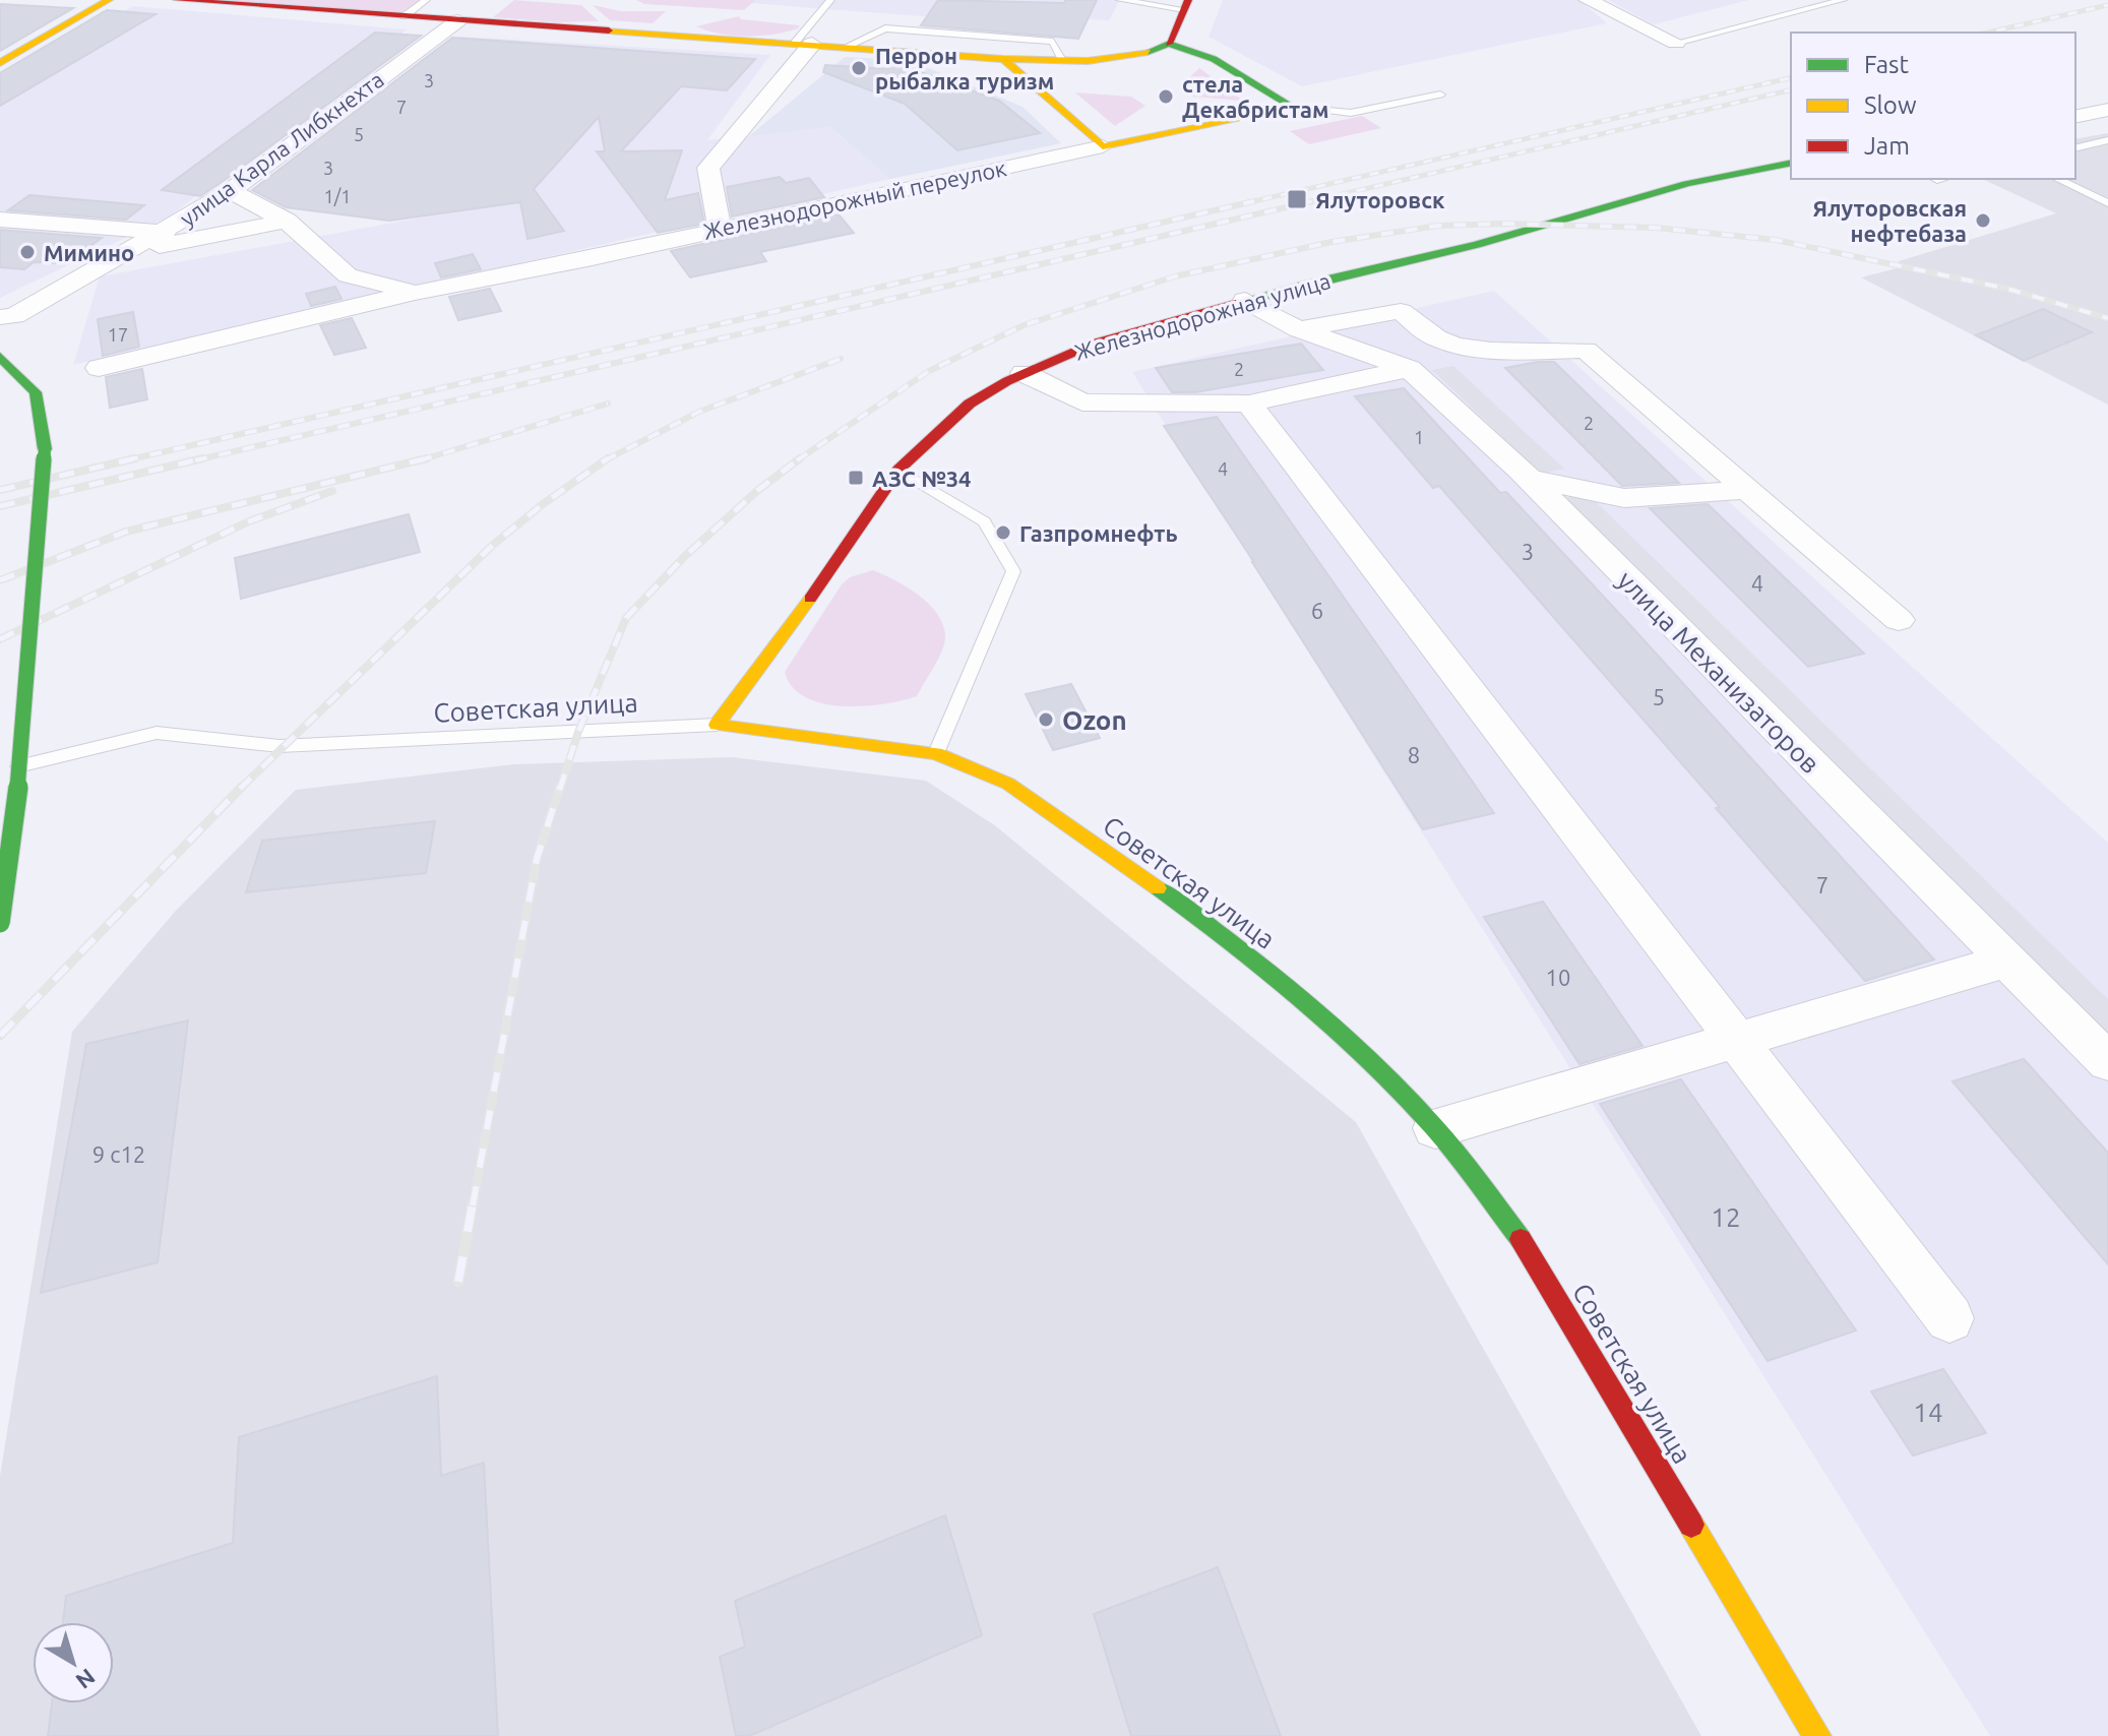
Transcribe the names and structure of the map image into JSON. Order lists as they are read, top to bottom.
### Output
{
  "streets": {
    "street": [
      "улица Карла Либкнехта",
      "Железнодорожный переулок",
      "Железнодорожная улица",
      "улица Механизаторов",
      "Советская улица"
    ]
  },
  "crossings": [
    ["улица Карла Либкнехта", "Железнодорожный переулок"],
    ["Железнодорожная улица", "улица Механизаторов"],
    ["Железнодорожная улица", "Советская улица"]
  ],
  "places": {
    "other": [
      "Перрон рыбалка туризм",
      "стела Декабристам",
      "Ялуторовская нефтебаза",
      "Мимино",
      "Газпромнефть",
      "Ozon"
    ],
    "transit": ["Ялуторовск", "АЗС №34"]
  },
  "house_numbers": [
    "3",
    "7",
    "5",
    "3",
    "1/1",
    "17",
    "2",
    "2",
    "1",
    "4",
    "3",
    "4",
    "6",
    "5",
    "8",
    "7",
    "10",
    "9 с12",
    "12",
    "14"
  ],
  "legend": ["Fast", "Slow", "Jam"],
  "north": "bottom right"
}
